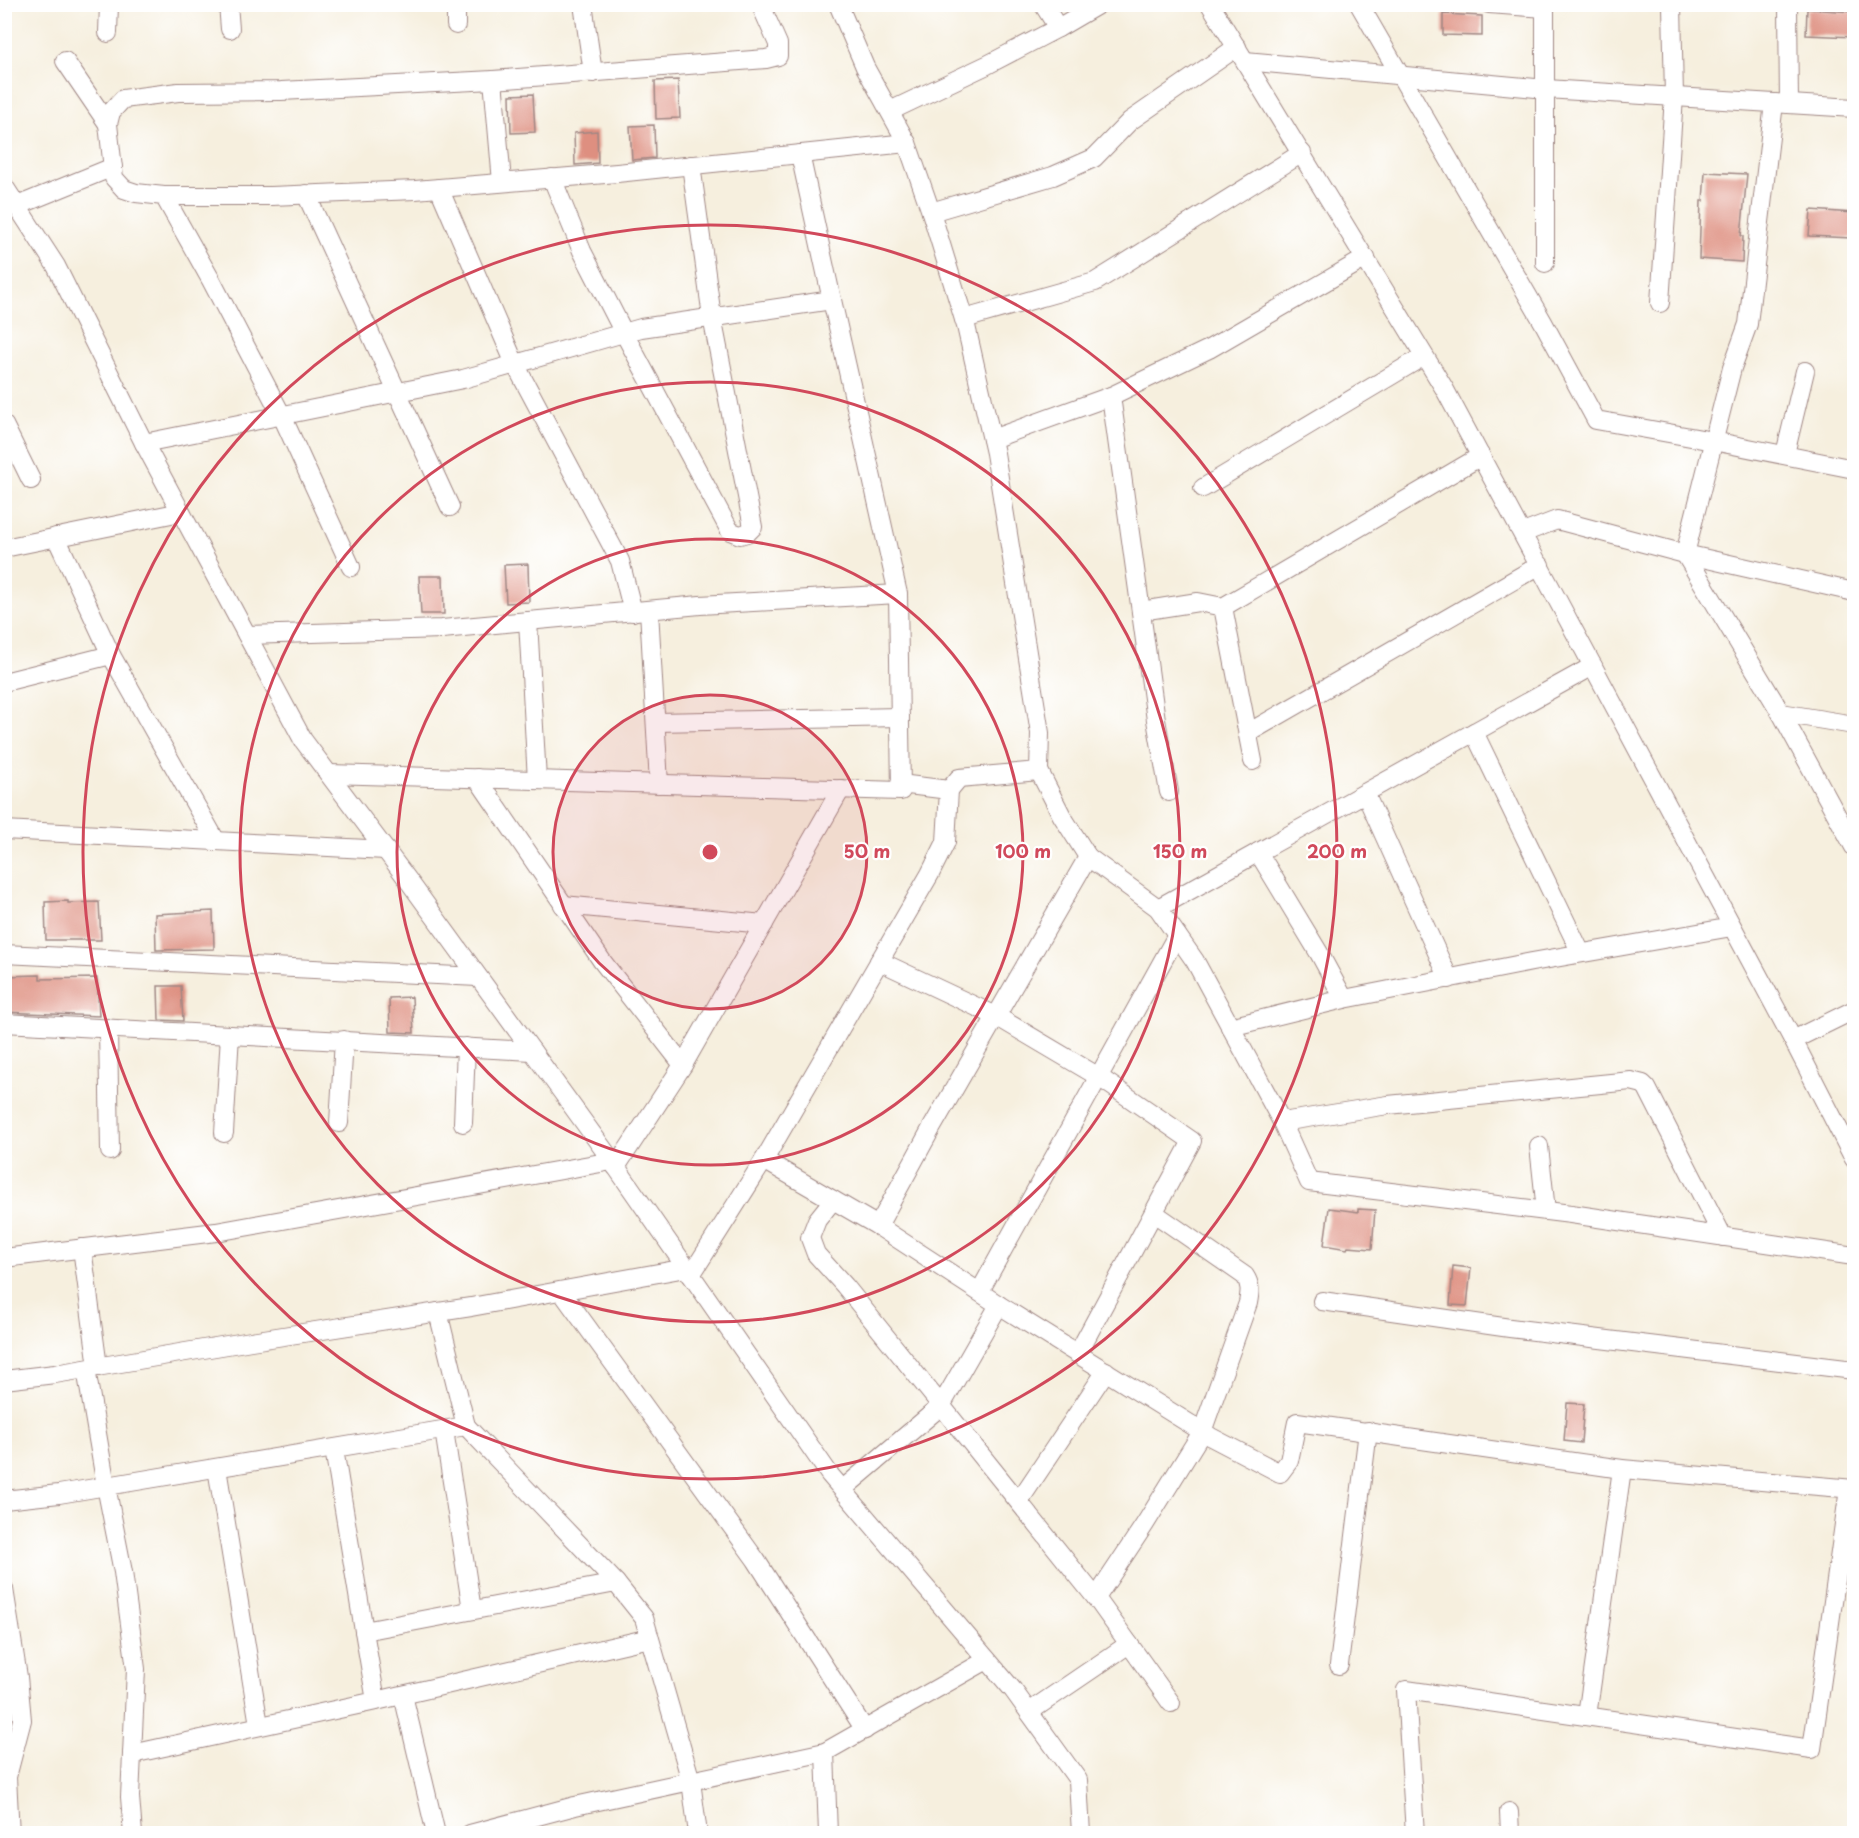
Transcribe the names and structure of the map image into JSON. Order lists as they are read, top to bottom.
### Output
{
  "rings": [
    "50 m",
    "100 m",
    "150 m",
    "200 m"
  ]
}
